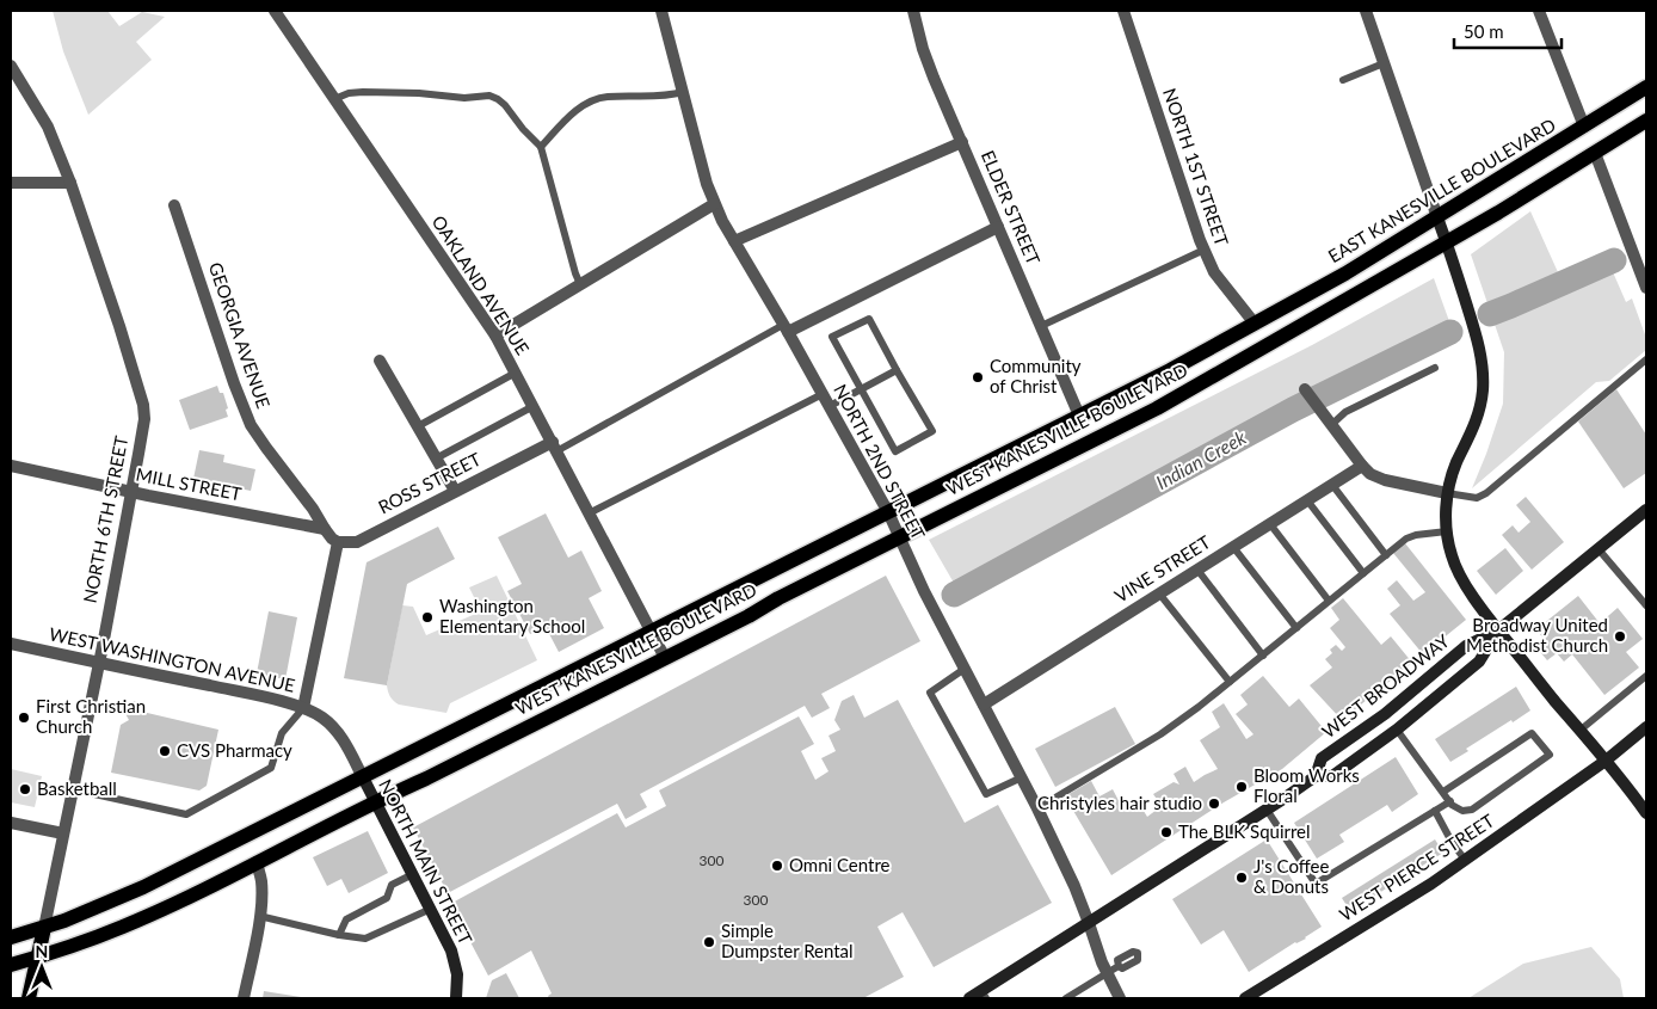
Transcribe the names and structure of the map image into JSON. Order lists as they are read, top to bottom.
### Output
{
  "streets": {
    "main road": [
      "EAST KANESVILLE BOULEVARD",
      "WEST KANESVILLE BOULEVARD",
      "NORTH 6TH STREET",
      "WEST BROADWAY",
      "NORTH MAIN STREET",
      "WEST PIERCE STREET"
    ],
    "street": [
      "NORTH 1ST STREET",
      "ELDER STREET",
      "OAKLAND AVENUE",
      "GEORGIA AVENUE",
      "NORTH 2ND STREET",
      "ROSS STREET",
      "MILL STREET",
      "VINE STREET",
      "WEST WASHINGTON AVENUE"
    ]
  },
  "crossings": [
    ["NORTH 1ST STREET", "EAST KANESVILLE BOULEVARD"],
    ["NORTH 1ST STREET", "WEST KANESVILLE BOULEVARD"],
    ["EAST KANESVILLE BOULEVARD", "WEST KANESVILLE BOULEVARD"],
    ["ELDER STREET", "WEST KANESVILLE BOULEVARD"],
    ["OAKLAND AVENUE", "WEST KANESVILLE BOULEVARD"],
    ["OAKLAND AVENUE", "ROSS STREET"],
    ["GEORGIA AVENUE", "MILL STREET"],
    ["WEST KANESVILLE BOULEVARD", "NORTH 2ND STREET"],
    ["WEST KANESVILLE BOULEVARD", "NORTH 6TH STREET"],
    ["WEST KANESVILLE BOULEVARD", "WEST WASHINGTON AVENUE"],
    ["WEST KANESVILLE BOULEVARD", "NORTH MAIN STREET"],
    ["NORTH 2ND STREET", "VINE STREET"],
    ["NORTH 2ND STREET", "WEST BROADWAY"],
    ["MILL STREET", "NORTH 6TH STREET"],
    ["NORTH 6TH STREET", "WEST WASHINGTON AVENUE"],
    ["WEST WASHINGTON AVENUE", "NORTH MAIN STREET"]
  ],
  "water": ["Indian Creek"],
  "places": [
    "Community of Christ",
    "Washington Elementary School",
    "Broadway United Methodist Church",
    "First Christian Church",
    "CVS Pharmacy",
    "Bloom Works Floral",
    "Basketball",
    "Christyles hair studio",
    "The BLK Squirrel",
    "Omni Centre",
    "J's Coffee & Donuts",
    "Simple Dumpster Rental"
  ],
  "house_numbers": ["300", "300"],
  "scale_bar": "50 m",
  "north": "top"
}
